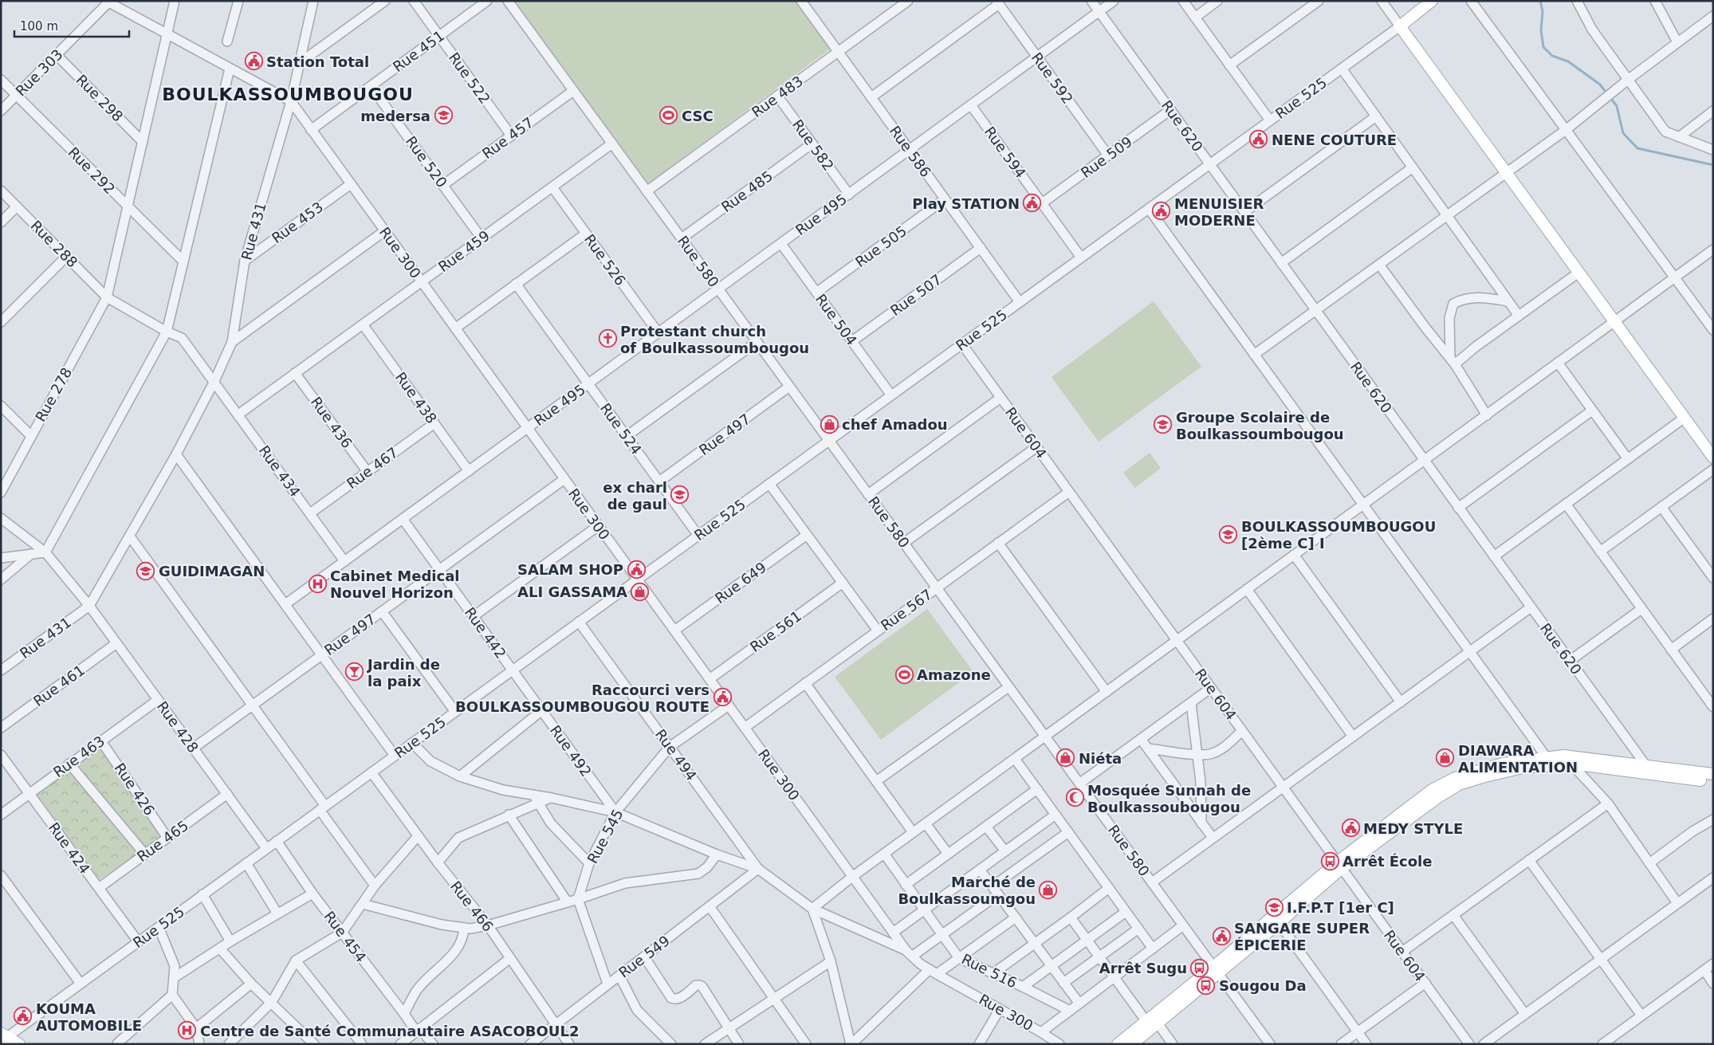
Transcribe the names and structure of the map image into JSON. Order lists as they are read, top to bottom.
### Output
{
  "streets": {
    "main road": ["Rue 525"],
    "street": [
      "Rue 451",
      "Rue 303",
      "Rue 522",
      "Rue 592",
      "Rue 483",
      "Rue 298",
      "Rue 620",
      "Rue 457",
      "Rue 582",
      "Rue 586",
      "Rue 594",
      "Rue 509",
      "Rue 520",
      "Rue 292",
      "Rue 485",
      "Rue 495",
      "Rue 453",
      "Rue 431",
      "Rue 288",
      "Rue 505",
      "Rue 459",
      "Rue 300",
      "Rue 526",
      "Rue 580",
      "Rue 507",
      "Rue 504",
      "Rue 278",
      "Rue 438",
      "Rue 436",
      "Rue 524",
      "Rue 604",
      "Rue 497",
      "Rue 467",
      "Rue 434",
      "Rue 649",
      "Rue 567",
      "Rue 561",
      "Rue 442",
      "Rue 461",
      "Rue 428",
      "Rue 492",
      "Rue 494",
      "Rue 463",
      "Rue 426",
      "Rue 545",
      "Rue 465",
      "Rue 424",
      "Rue 466",
      "Rue 454",
      "Rue 549",
      "Rue 516"
    ]
  },
  "crossings": [
    ["Rue 451", "Rue 522"],
    ["Rue 451", "Rue 520"],
    ["Rue 451", "Rue 300"],
    ["Rue 303", "Rue 298"],
    ["Rue 303", "Rue 292"],
    ["Rue 303", "Rue 300"],
    ["Rue 522", "Rue 457"],
    ["Rue 592", "Rue 509"],
    ["Rue 592", "Rue 495"],
    ["Rue 483", "Rue 582"],
    ["Rue 483", "Rue 586"],
    ["Rue 483", "Rue 580"],
    ["Rue 298", "Rue 278"],
    ["Rue 525", "Rue 620"],
    ["Rue 525", "Rue 586"],
    ["Rue 525", "Rue 594"],
    ["Rue 525", "Rue 300"],
    ["Rue 525", "Rue 580"],
    ["Rue 525", "Rue 504"],
    ["Rue 525", "Rue 524"],
    ["Rue 525", "Rue 604"],
    ["Rue 525", "Rue 442"],
    ["Rue 525", "Rue 428"],
    ["Rue 525", "Rue 492"],
    ["Rue 525", "Rue 494"],
    ["Rue 525", "Rue 424"],
    ["Rue 525", "Rue 466"],
    ["Rue 525", "Rue 454"],
    ["Rue 620", "Rue 509"],
    ["Rue 620", "Rue 495"],
    ["Rue 457", "Rue 520"],
    ["Rue 457", "Rue 580"],
    ["Rue 582", "Rue 485"],
    ["Rue 582", "Rue 495"],
    ["Rue 586", "Rue 495"],
    ["Rue 586", "Rue 505"],
    ["Rue 586", "Rue 507"],
    ["Rue 594", "Rue 509"],
    ["Rue 594", "Rue 495"],
    ["Rue 520", "Rue 459"],
    ["Rue 292", "Rue 278"],
    ["Rue 485", "Rue 580"],
    ["Rue 495", "Rue 300"],
    ["Rue 495", "Rue 526"],
    ["Rue 495", "Rue 580"],
    ["Rue 495", "Rue 504"],
    ["Rue 495", "Rue 438"],
    ["Rue 495", "Rue 524"],
    ["Rue 495", "Rue 434"],
    ["Rue 495", "Rue 442"],
    ["Rue 453", "Rue 431"],
    ["Rue 453", "Rue 300"],
    ["Rue 431", "Rue 300"],
    ["Rue 431", "Rue 434"],
    ["Rue 431", "Rue 428"],
    ["Rue 288", "Rue 278"],
    ["Rue 288", "Rue 434"],
    ["Rue 505", "Rue 504"],
    ["Rue 459", "Rue 300"],
    ["Rue 459", "Rue 526"],
    ["Rue 459", "Rue 580"],
    ["Rue 459", "Rue 438"],
    ["Rue 459", "Rue 436"],
    ["Rue 459", "Rue 434"],
    ["Rue 300", "Rue 278"],
    ["Rue 300", "Rue 497"],
    ["Rue 300", "Rue 649"],
    ["Rue 300", "Rue 567"],
    ["Rue 300", "Rue 561"],
    ["Rue 300", "Rue 545"],
    ["Rue 580", "Rue 497"],
    ["Rue 580", "Rue 567"],
    ["Rue 507", "Rue 504"],
    ["Rue 438", "Rue 467"],
    ["Rue 436", "Rue 467"],
    ["Rue 524", "Rue 497"],
    ["Rue 604", "Rue 567"],
    ["Rue 497", "Rue 442"],
    ["Rue 497", "Rue 428"],
    ["Rue 467", "Rue 434"],
    ["Rue 442", "Rue 492"],
    ["Rue 461", "Rue 428"],
    ["Rue 428", "Rue 463"],
    ["Rue 428", "Rue 465"],
    ["Rue 492", "Rue 545"],
    ["Rue 494", "Rue 545"],
    ["Rue 494", "Rue 549"],
    ["Rue 463", "Rue 426"],
    ["Rue 463", "Rue 424"],
    ["Rue 426", "Rue 465"],
    ["Rue 465", "Rue 424"],
    ["Rue 466", "Rue 549"]
  ],
  "districts": ["BOULKASSOUMBOUGOU"],
  "places": {
    "public building": [
      "Station Total",
      "NENE COUTURE",
      "Play STATION",
      "MENUISIER MODERNE",
      "SALAM SHOP",
      "Raccourci vers BOULKASSOUMBOUGOU ROUTE",
      "MEDY STYLE",
      "SANGARE SUPER ÉPICERIE",
      "KOUMA AUTOMOBILE"
    ],
    "school or university": [
      "medersa",
      "Groupe Scolaire de Boulkassoumbougou",
      "ex charl de gaul",
      "BOULKASSOUMBOUGOU [2ème C] I",
      "GUIDIMAGAN",
      "I.F.P.T [1er C]"
    ],
    "sports": ["CSC", "Amazone"],
    "church": ["Protestant church of Boulkassoumbougou"],
    "shop": [
      "chef Amadou",
      "ALI GASSAMA",
      "Niéta",
      "DIAWARA ALIMENTATION",
      "Marché de Boulkassoumgou"
    ],
    "hospital": ["Cabinet Medical Nouvel Horizon", "Centre de Santé Communautaire ASACOBOUL2"],
    "bar": ["Jardin de la paix"],
    "mosque": ["Mosquée Sunnah de Boulkassoubougou"],
    "bus stop": ["Arrêt École", "Arrêt Sugu", "Sougou Da"]
  },
  "scale_bar": "100 m"
}
